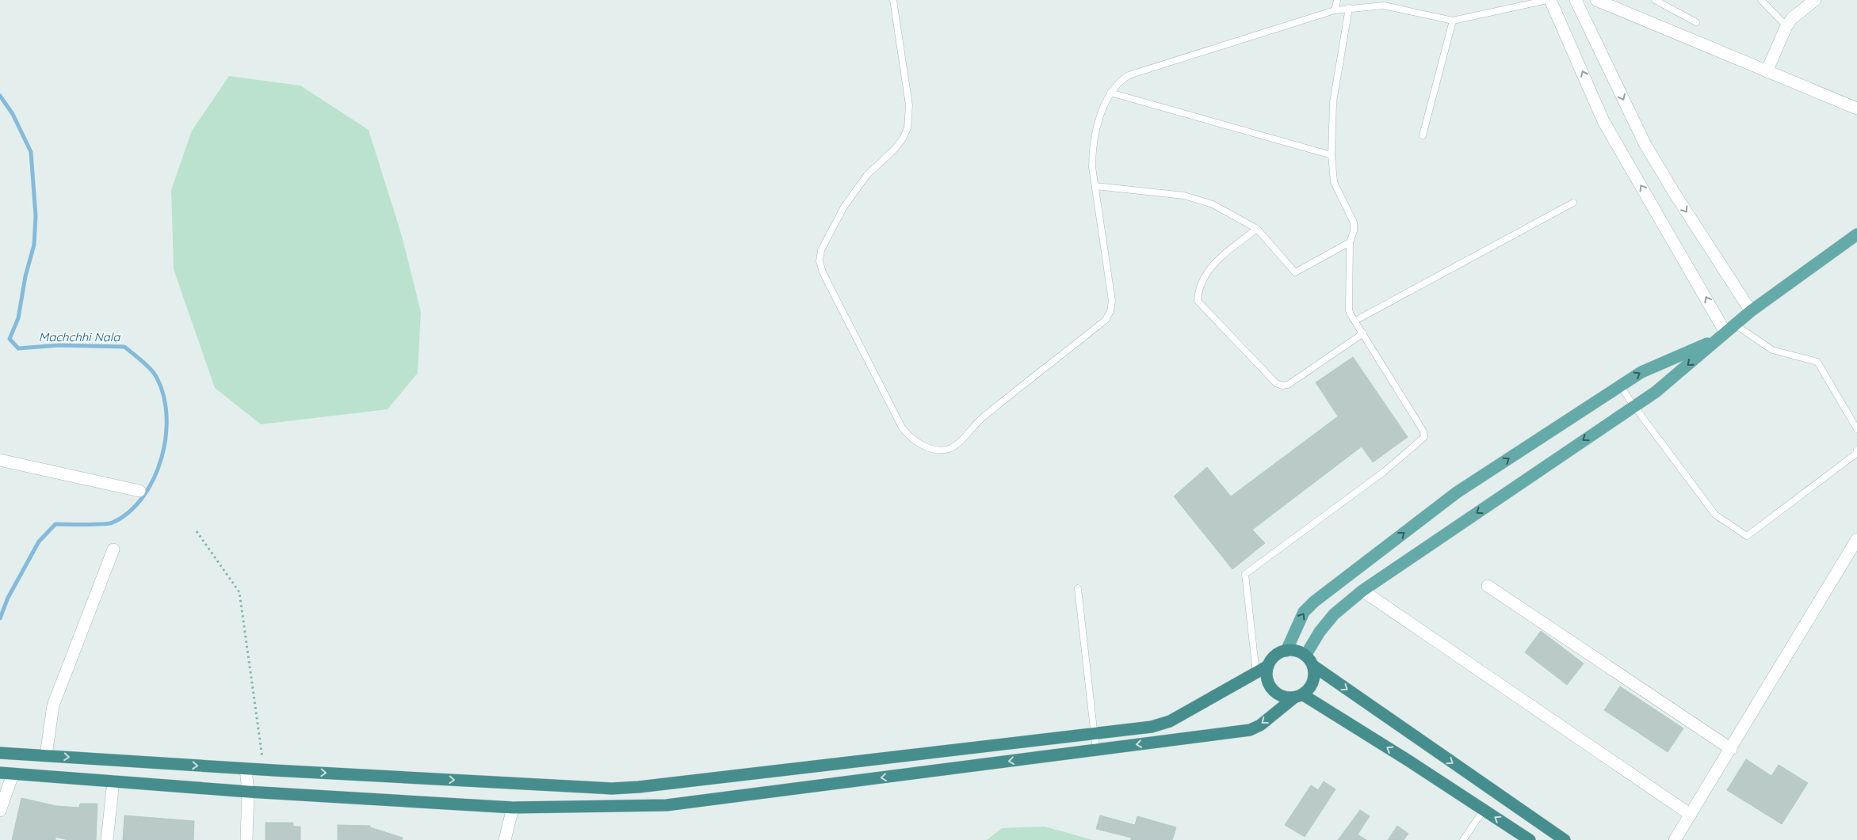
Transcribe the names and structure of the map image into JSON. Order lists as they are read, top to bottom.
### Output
{
  "water": ["Machchhi Nala"]
}
